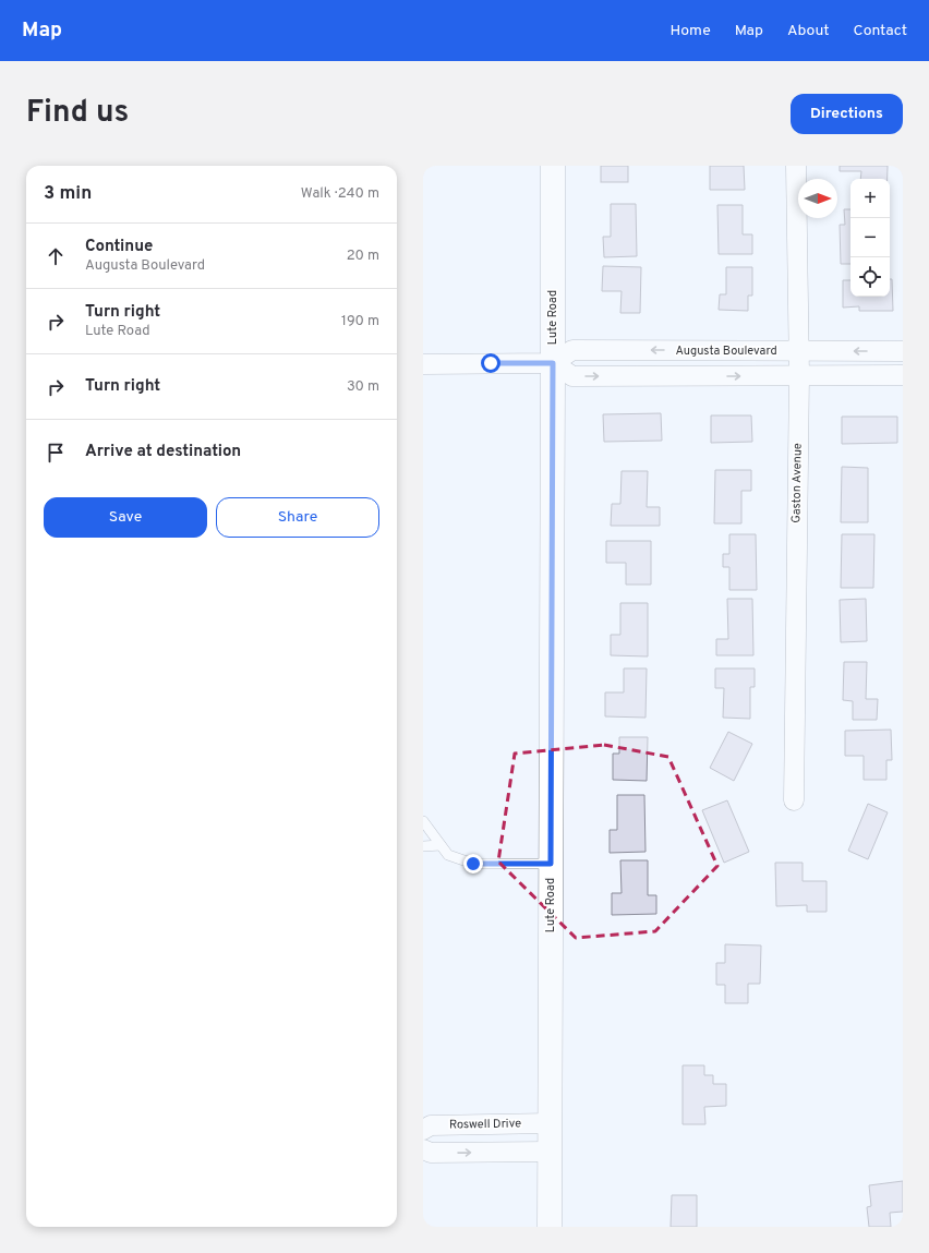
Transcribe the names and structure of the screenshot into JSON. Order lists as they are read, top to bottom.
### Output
{
  "streets": {
    "street": [
      "Lute Road",
      "Augusta Boulevard",
      "Gaston Avenue",
      "Roswell Drive"
    ]
  },
  "crossings": [
    ["Lute Road", "Augusta Boulevard"],
    ["Lute Road", "Roswell Drive"],
    ["Augusta Boulevard", "Gaston Avenue"]
  ],
  "north": "right",
  "page": {
    "header": "Map",
    "nav": [
      "Home",
      "Map",
      "About",
      "Contact"
    ],
    "title": "Find us",
    "buttons": [
      "Directions",
      ["Save", "Share"]
    ],
    "heading": ["3 min", "Walk · 240 m"],
    "map_buttons": ["+", "−"],
    "list": [
      ["Continue", "Augusta Boulevard", "20 m"],
      ["Turn right", "Lute Road", "190 m"],
      ["Turn right", "30 m"],
      "Arrive at destination"
    ]
  }
}
